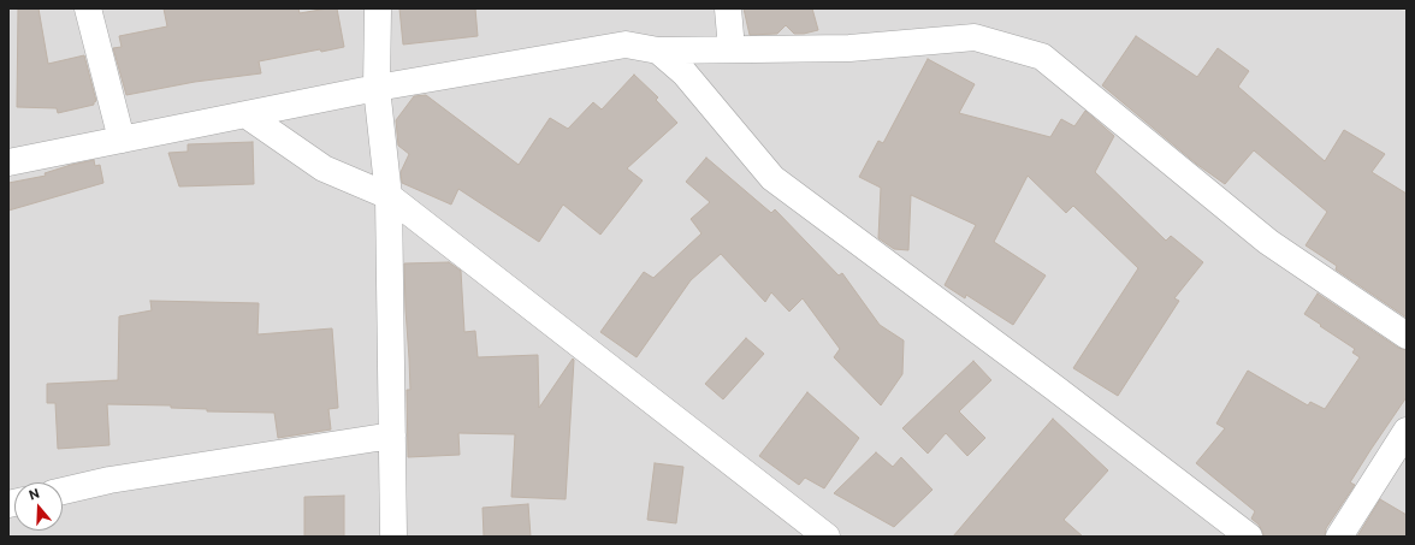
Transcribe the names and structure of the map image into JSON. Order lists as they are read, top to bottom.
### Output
{
  "north": "top"
}
